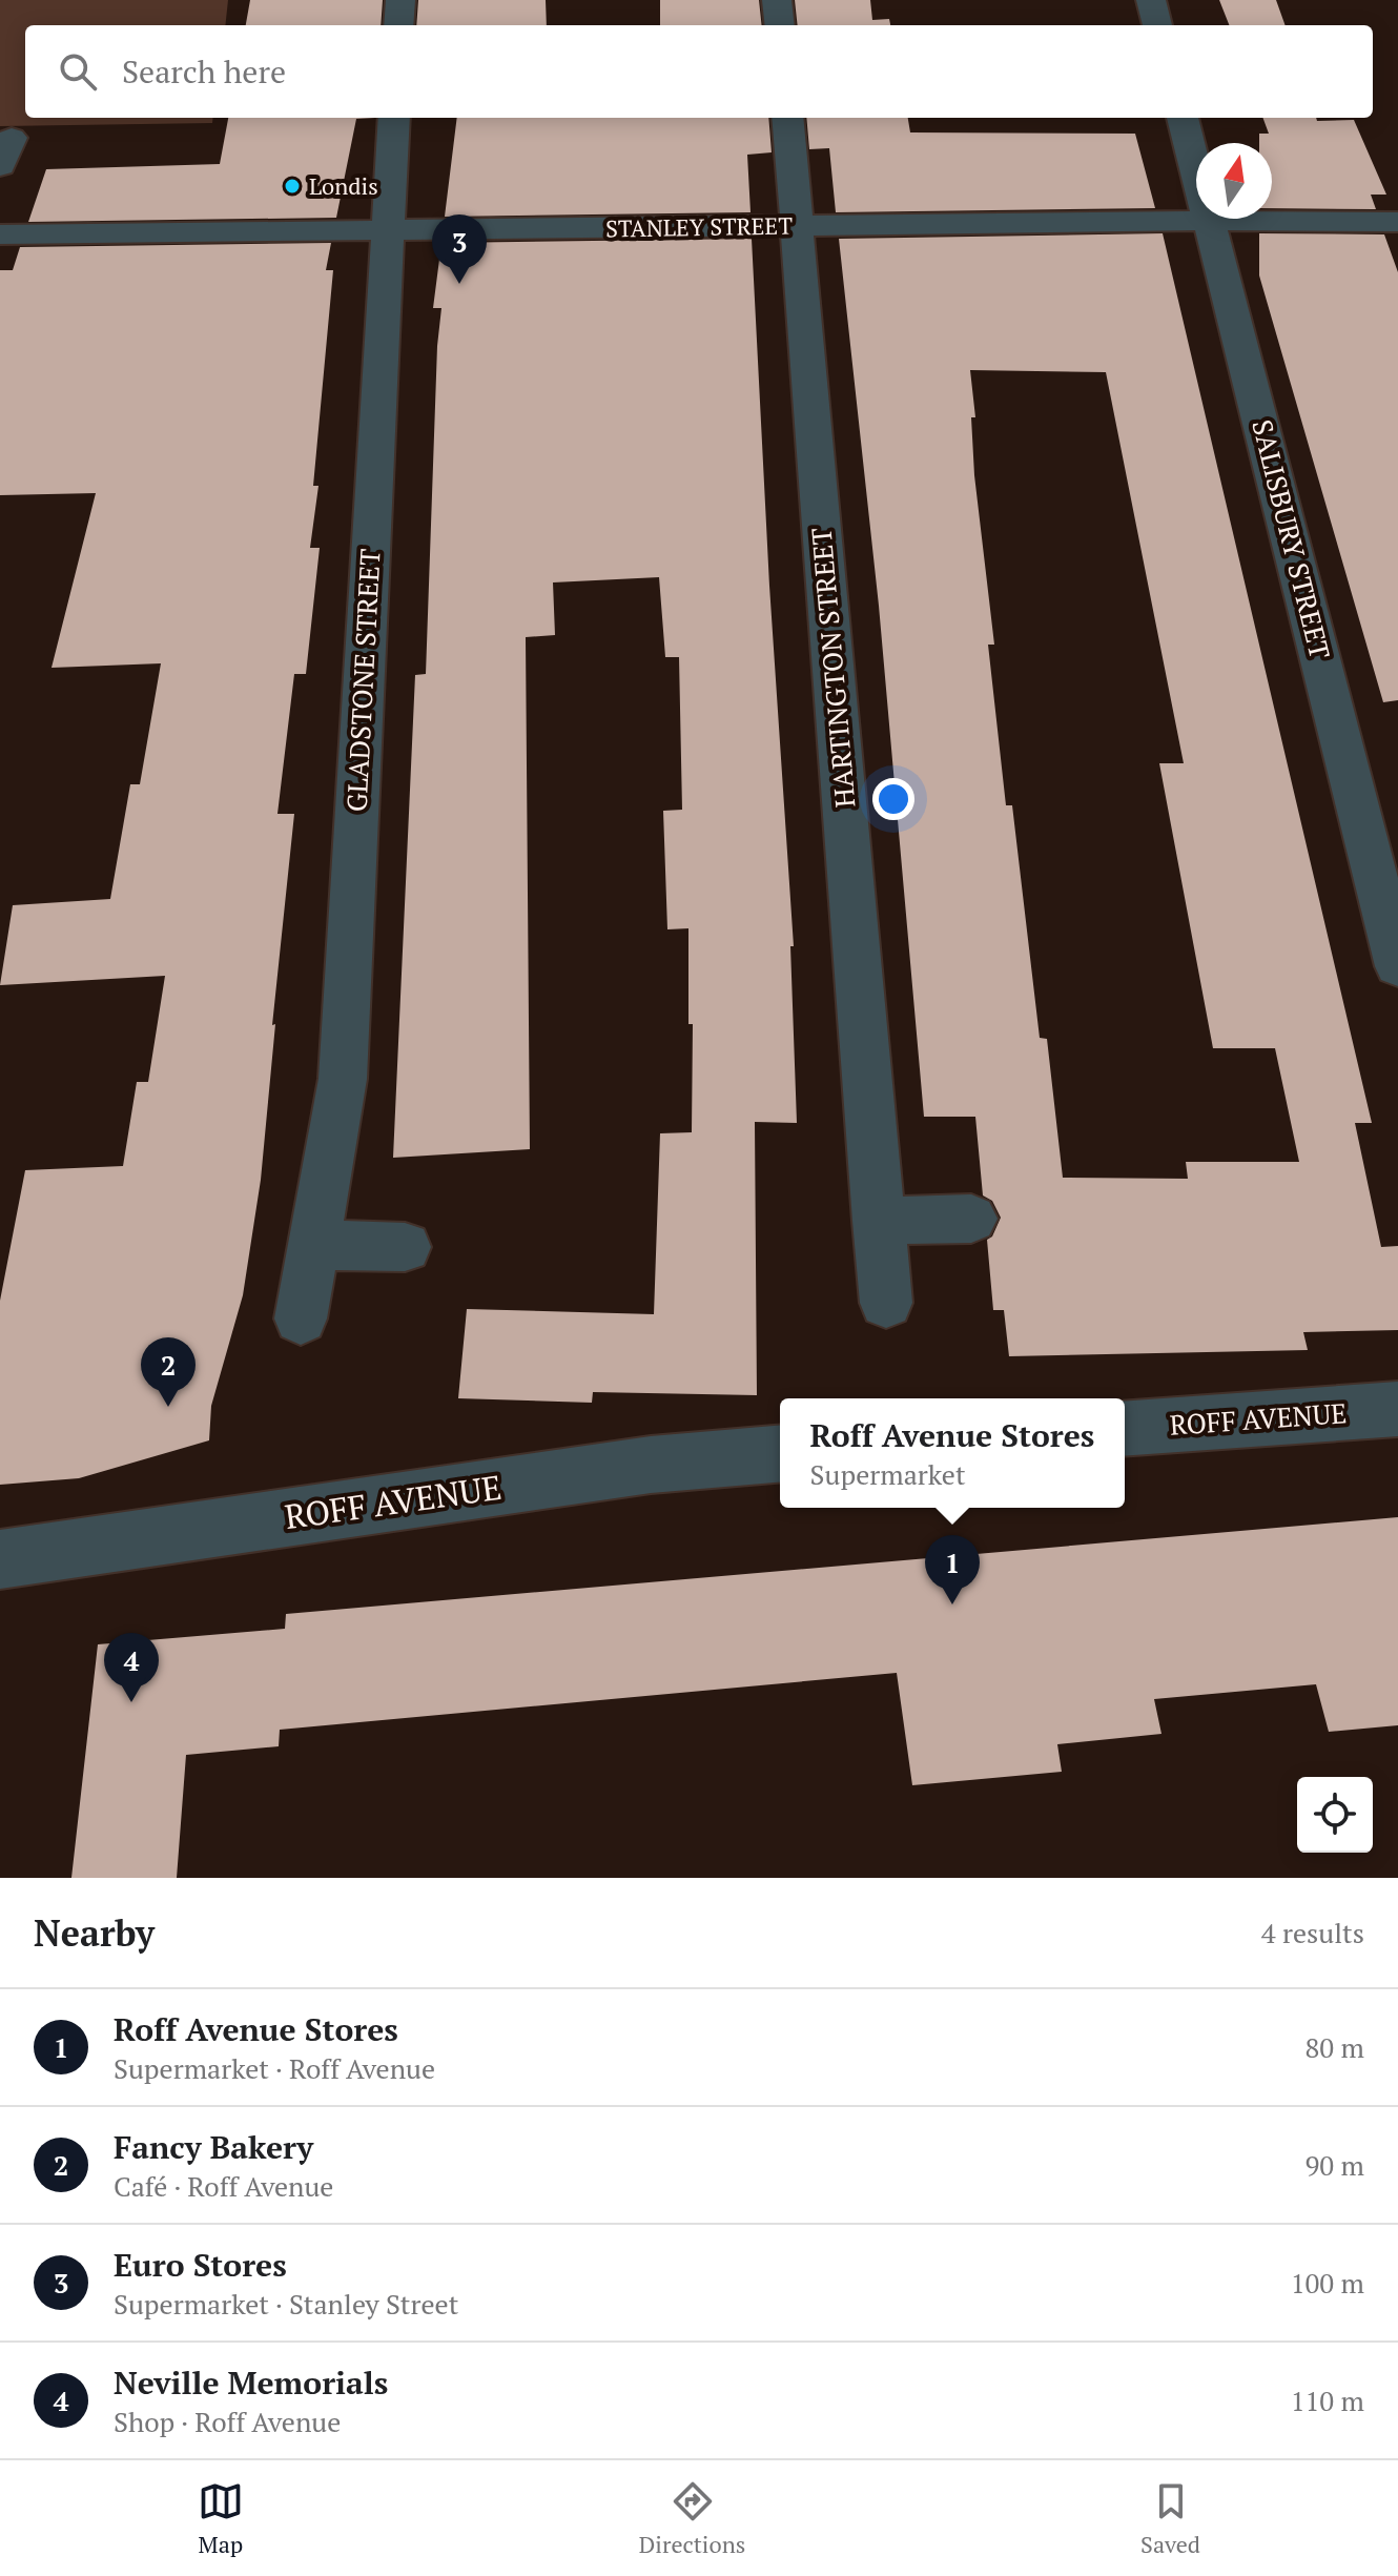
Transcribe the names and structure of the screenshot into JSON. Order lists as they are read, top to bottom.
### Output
{
  "streets": {
    "street": [
      "STANLEY STREET",
      "SALISBURY STREET",
      "HARTINGTON STREET",
      "GLADSTONE STREET",
      "ROFF AVENUE"
    ]
  },
  "crossings": [
    ["STANLEY STREET", "SALISBURY STREET"],
    ["STANLEY STREET", "HARTINGTON STREET"],
    ["STANLEY STREET", "GLADSTONE STREET"]
  ],
  "places": ["Londis"],
  "north": "top",
  "page": {
    "search": "Search here",
    "pins": [
      "3",
      "2",
      "1",
      "4"
    ],
    "popup": ["Roff Avenue Stores", "Supermarket"],
    "heading": ["Nearby", "4 results"],
    "list": [
      {
        "mark": "1",
        "name": "Roff Avenue Stores",
        "note": "Supermarket · Roff Avenue",
        "value": "80 m"
      },
      {
        "mark": "2",
        "name": "Fancy Bakery",
        "note": "Café · Roff Avenue",
        "value": "90 m"
      },
      {
        "mark": "3",
        "name": "Euro Stores",
        "note": "Supermarket · Stanley Street",
        "value": "100 m"
      },
      {
        "mark": "4",
        "name": "Neville Memorials",
        "note": "Shop · Roff Avenue",
        "value": "110 m"
      }
    ],
    "nav": ["Map", "Directions", "Saved"]
  }
}
